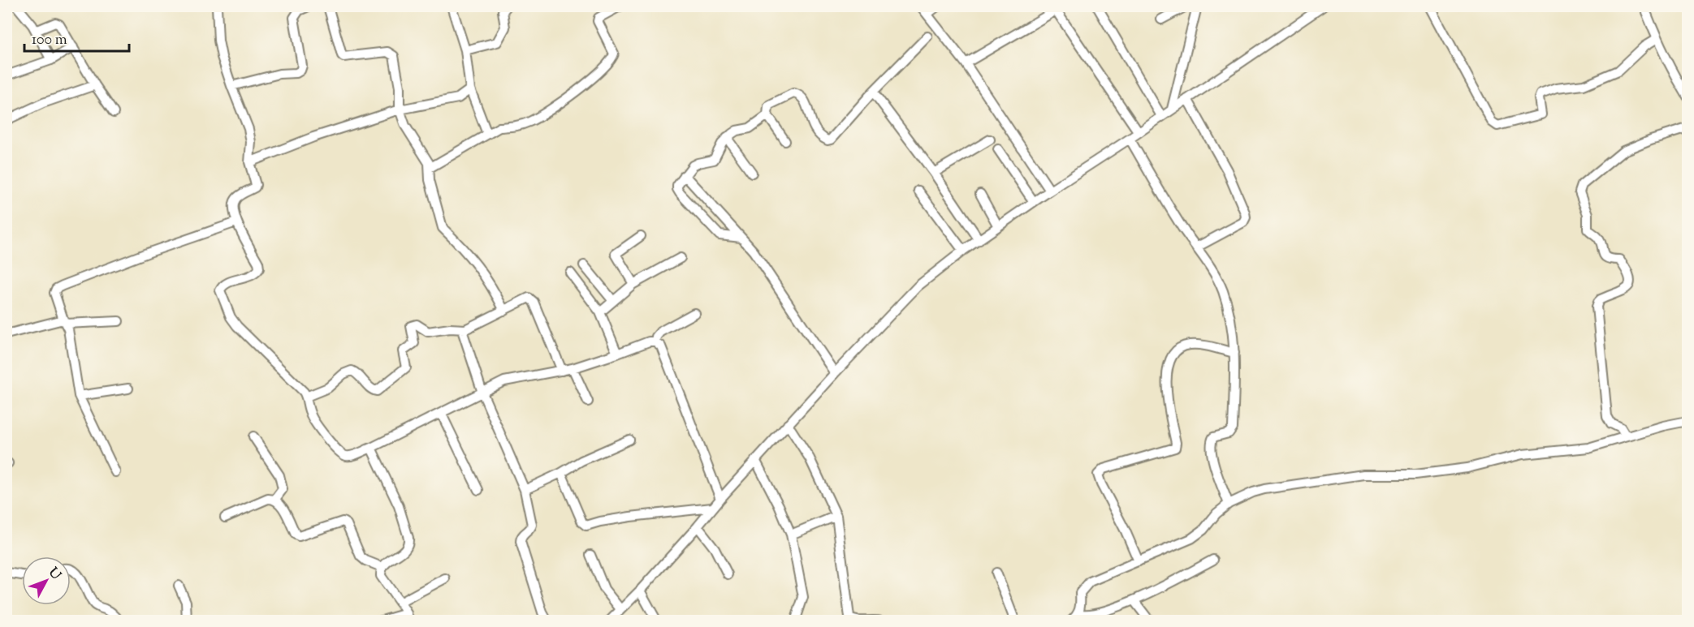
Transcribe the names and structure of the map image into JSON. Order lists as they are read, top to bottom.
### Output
{
  "scale_bar": "100 m",
  "north": "top right"
}
